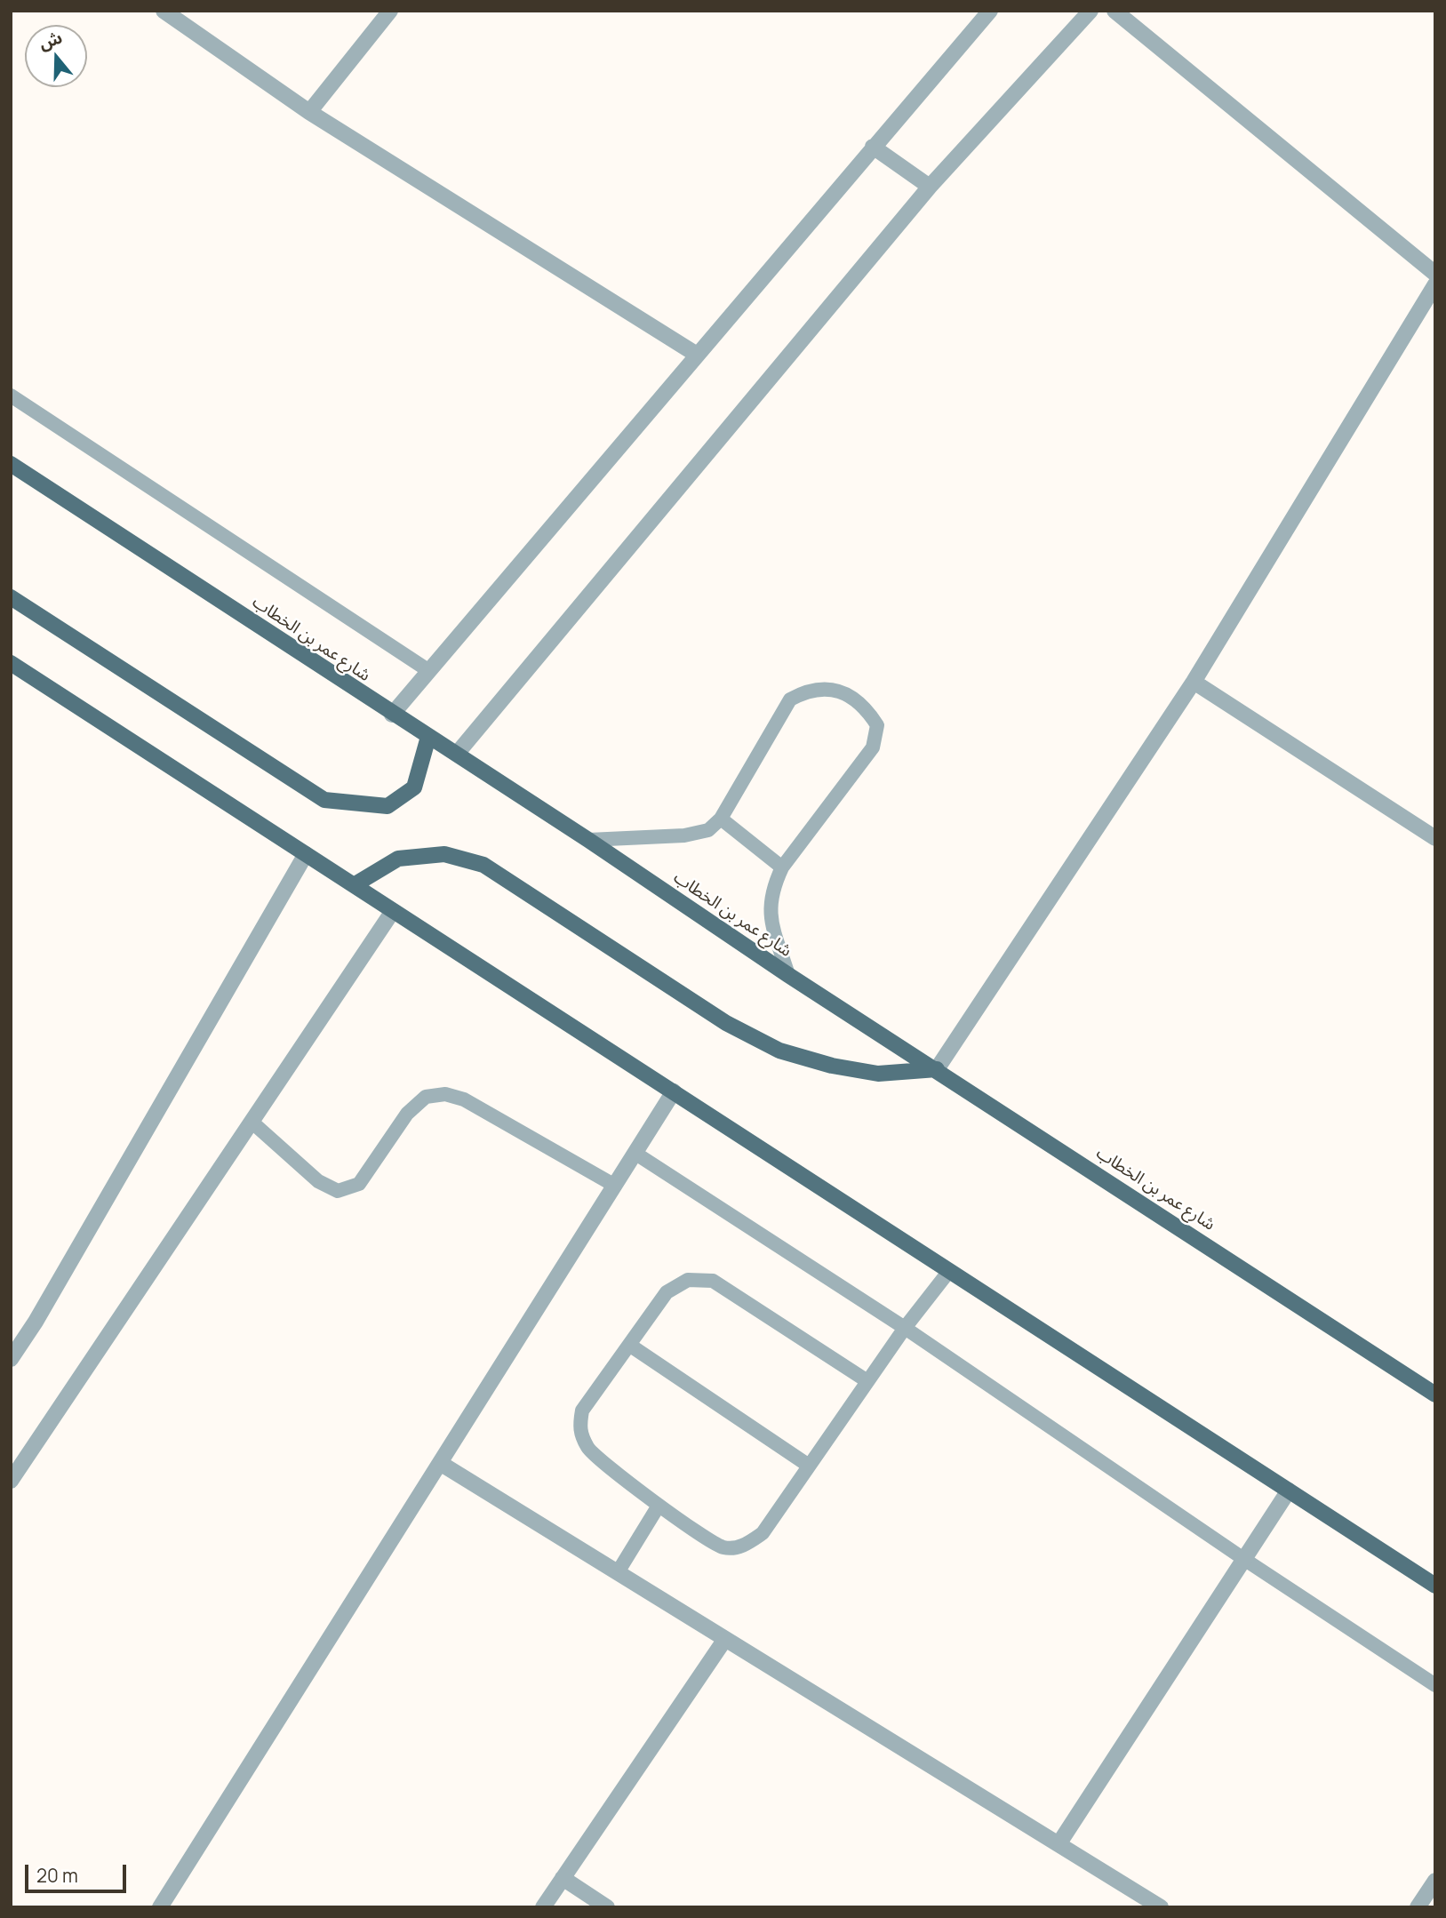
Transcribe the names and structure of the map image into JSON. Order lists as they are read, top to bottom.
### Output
{
  "streets": {
    "main road": ["شارع عمر بن الخطاب"]
  },
  "scale_bar": "20 m",
  "north": "top"
}
